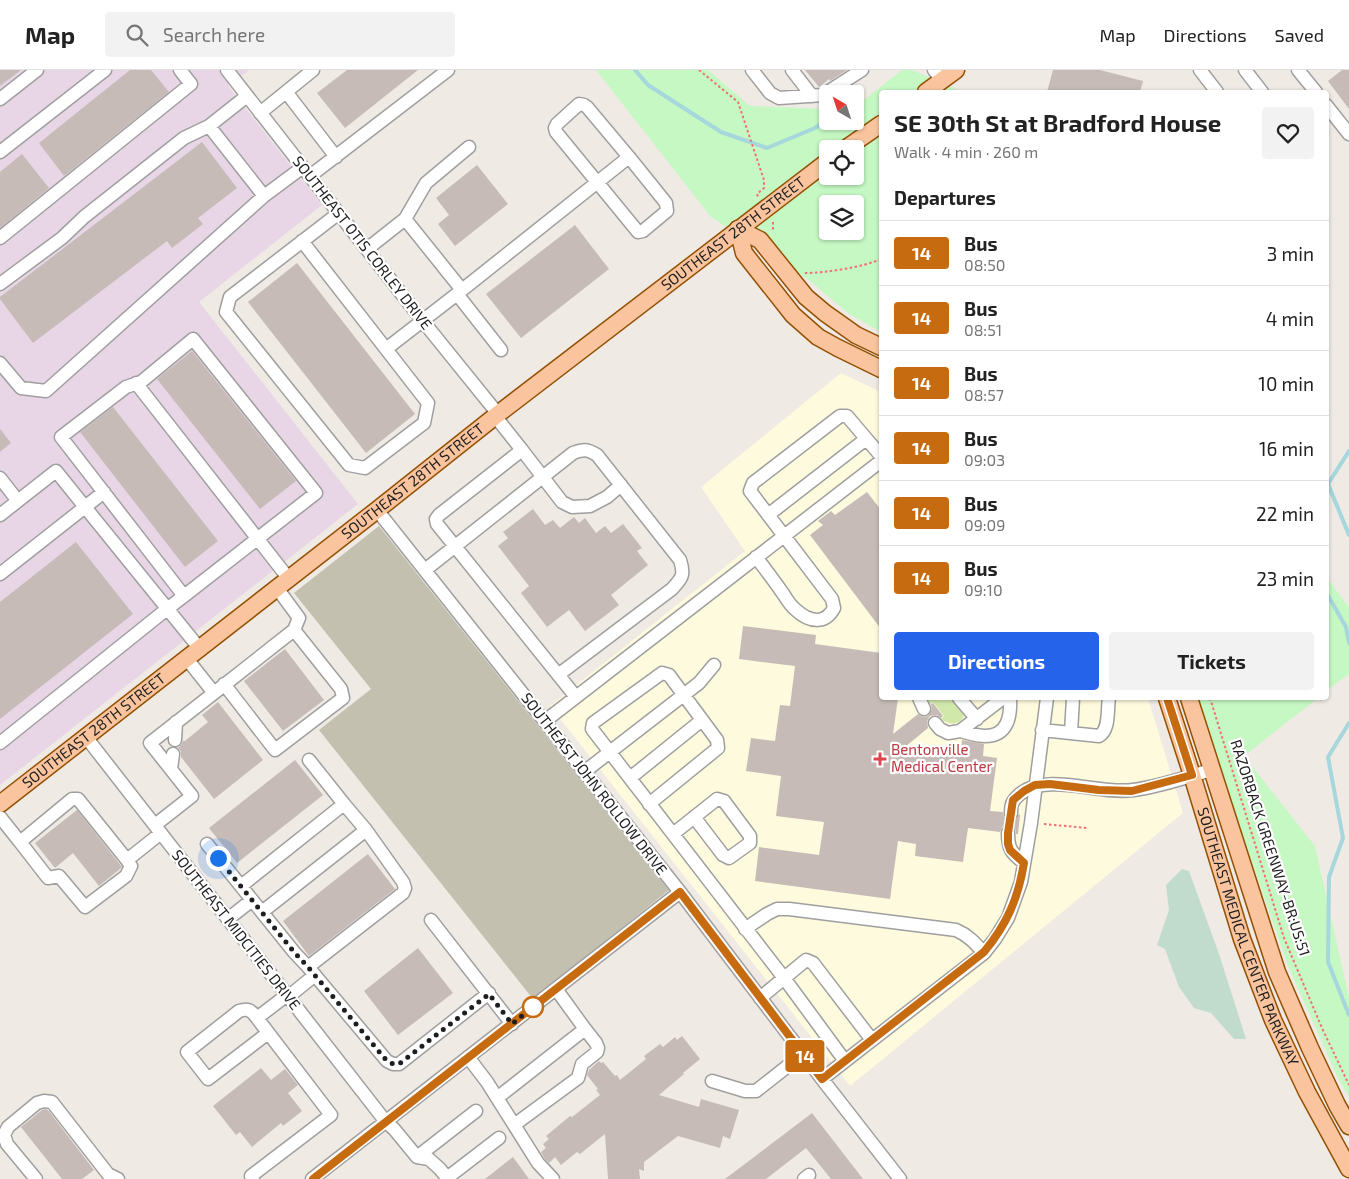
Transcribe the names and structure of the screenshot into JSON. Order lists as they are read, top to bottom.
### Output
{
  "streets": {
    "main road": ["SOUTHEAST 28TH STREET", "SOUTHEAST MEDICAL CENTER PARKWAY"],
    "street": ["SOUTHEAST OTIS CORLEY DRIVE", "SOUTHEAST JOHN ROLLOW DRIVE", "SOUTHEAST MIDCITIES DRIVE"],
    "path": ["RAZORBACK GREENWAY-BR:US:51"]
  },
  "crossings": [
    ["SOUTHEAST 28TH STREET", "SOUTHEAST OTIS CORLEY DRIVE"],
    ["SOUTHEAST 28TH STREET", "SOUTHEAST JOHN ROLLOW DRIVE"],
    ["SOUTHEAST 28TH STREET", "SOUTHEAST MIDCITIES DRIVE"]
  ],
  "places": {
    "health": ["Bentonville Medical Center"]
  },
  "lines": ["bus line 14"],
  "north": "top left",
  "page": {
    "header": "Map",
    "search": "Search here",
    "nav": ["Map", "Directions", "Saved"],
    "on_map": "14",
    "heading": [
      ["SE 30th St at Bradford House", "Walk · 4 min · 260 m"],
      "Departures"
    ],
    "list": [
      {
        "mark": "14",
        "name": "Bus",
        "note": "08:50",
        "value": "3 min"
      },
      {
        "mark": "14",
        "name": "Bus",
        "note": "08:51",
        "value": "4 min"
      },
      {
        "mark": "14",
        "name": "Bus",
        "note": "08:57",
        "value": "10 min"
      },
      {
        "mark": "14",
        "name": "Bus",
        "note": "09:03",
        "value": "16 min"
      },
      {
        "mark": "14",
        "name": "Bus",
        "note": "09:09",
        "value": "22 min"
      },
      {
        "mark": "14",
        "name": "Bus",
        "note": "09:10",
        "value": "23 min"
      }
    ],
    "buttons": ["Directions", "Tickets"]
  }
}
